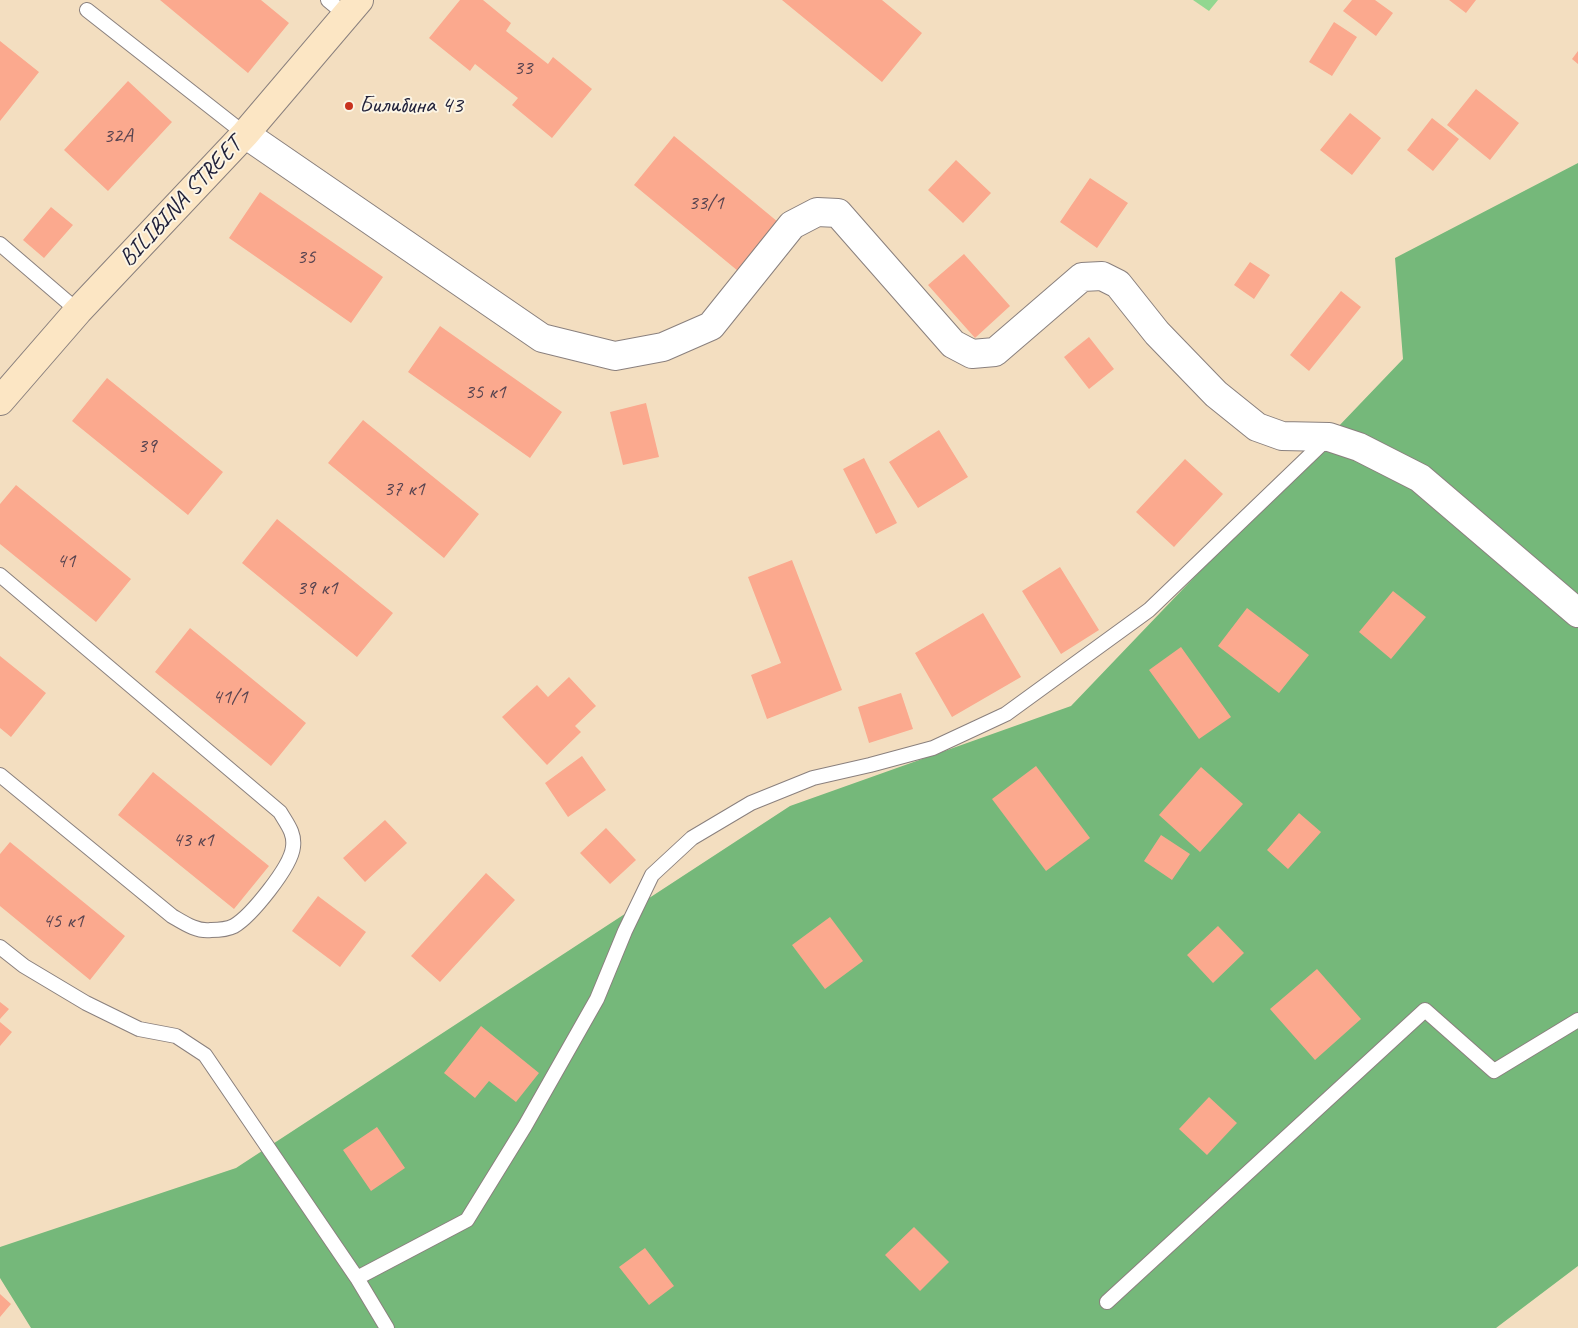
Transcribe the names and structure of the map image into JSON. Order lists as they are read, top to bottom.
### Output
{
  "streets": {
    "main road": ["BILIBINA STREET"]
  },
  "places": ["Билибина 43"],
  "house_numbers": [
    "33",
    "32А",
    "33/1",
    "35",
    "35 к1",
    "39",
    "37 к1",
    "41",
    "39 к1",
    "41/1",
    "43 к1",
    "45 к1"
  ]
}
